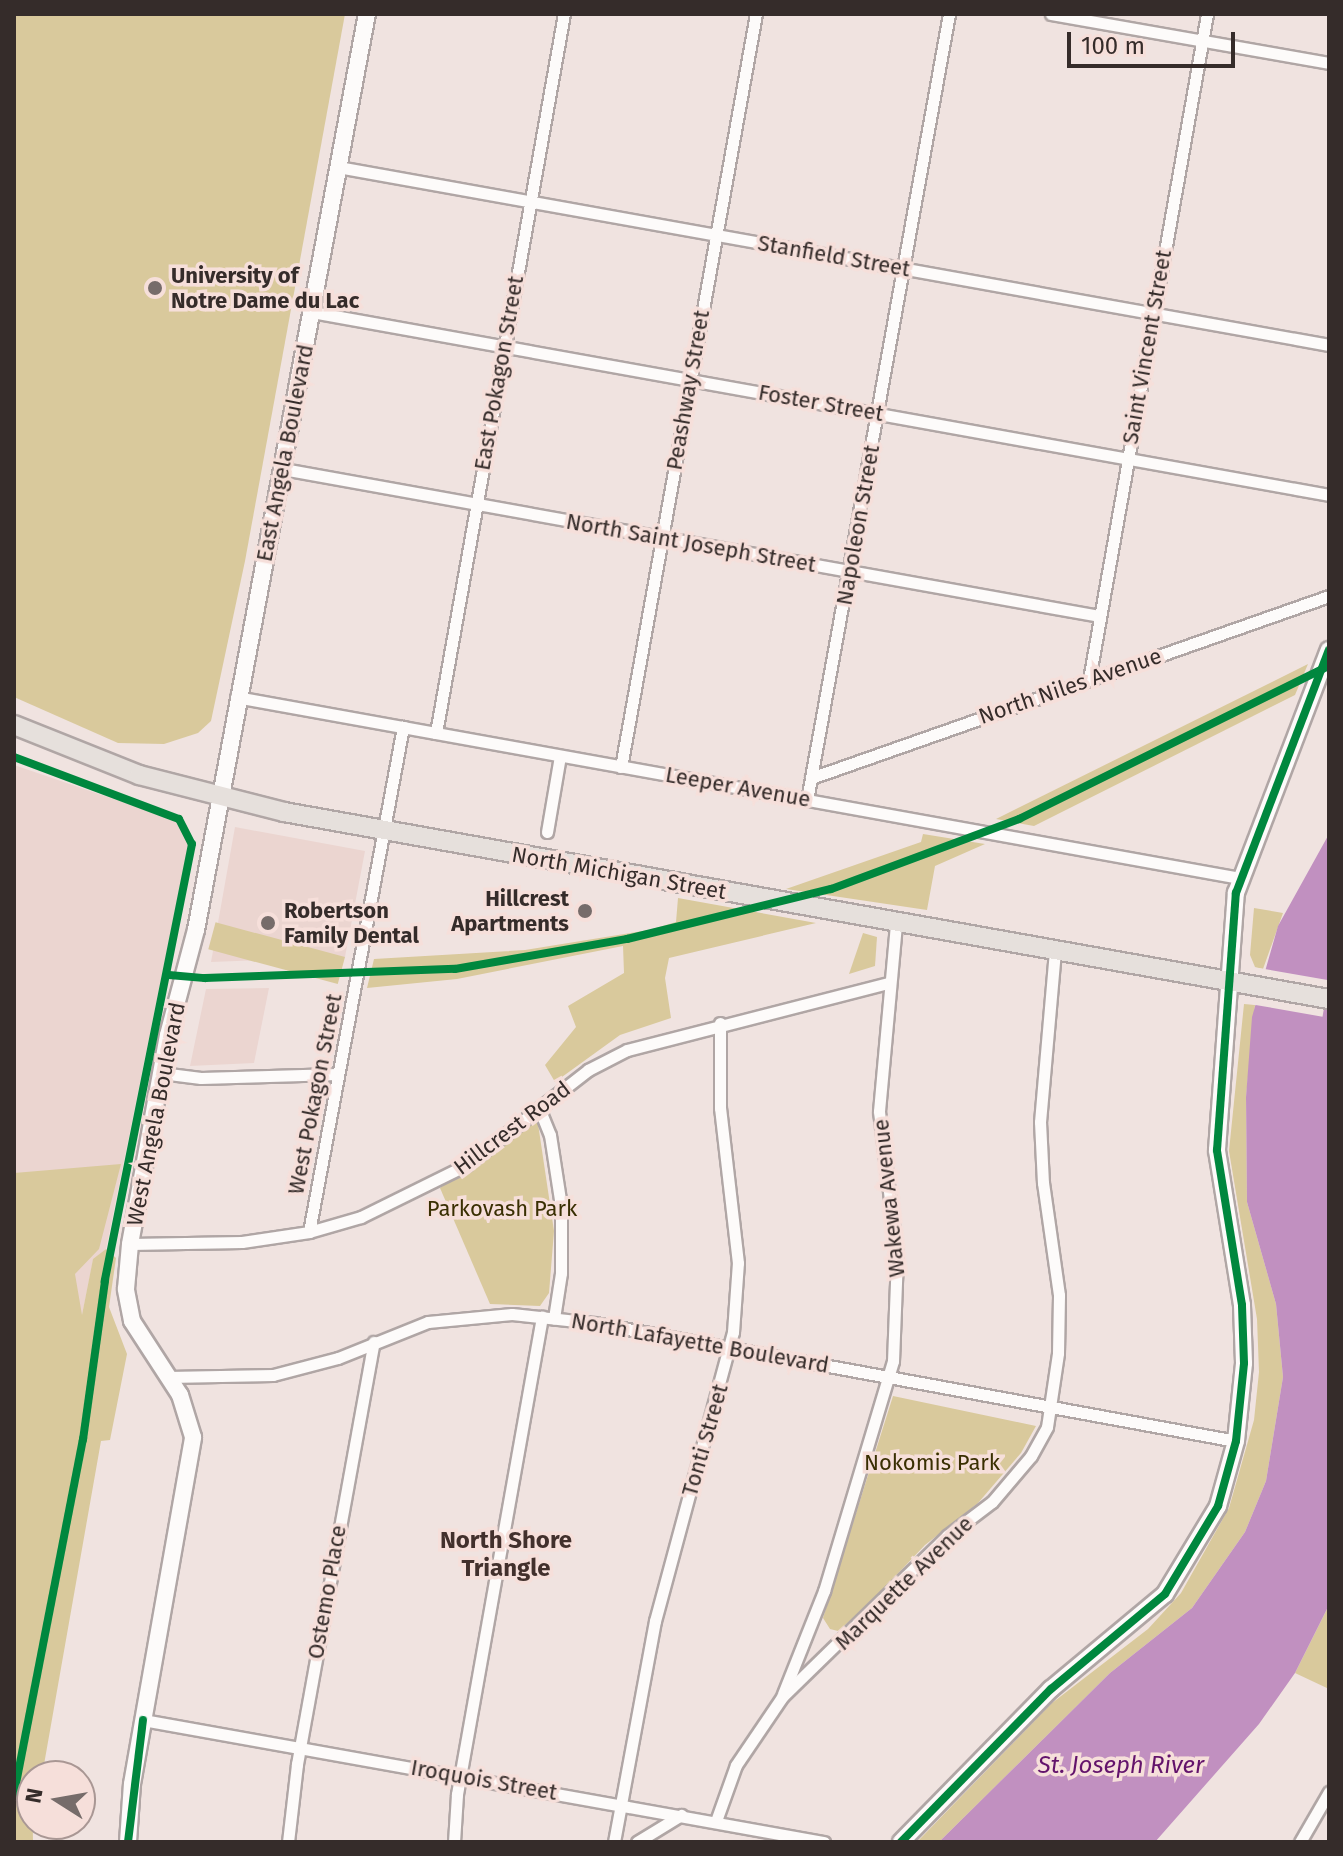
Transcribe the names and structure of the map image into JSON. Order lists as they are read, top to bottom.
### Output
{
  "streets": {
    "main road": ["North Michigan Street"],
    "street": [
      "Stanfield Street",
      "Saint Vincent Street",
      "East Pokagon Street",
      "Peashway Street",
      "Foster Street",
      "East Angela Boulevard",
      "Napoleon Street",
      "North Saint Joseph Street",
      "North Niles Avenue",
      "Leeper Avenue",
      "West Pokagon Street",
      "West Angela Boulevard",
      "Hillcrest Road",
      "Wakewa Avenue",
      "North Lafayette Boulevard",
      "Tonti Street",
      "Marquette Avenue",
      "Ostemo Place",
      "Iroquois Street"
    ]
  },
  "crossings": [
    ["Stanfield Street", "Saint Vincent Street"],
    ["Stanfield Street", "East Pokagon Street"],
    ["Stanfield Street", "Peashway Street"],
    ["Stanfield Street", "East Angela Boulevard"],
    ["Stanfield Street", "Napoleon Street"],
    ["Saint Vincent Street", "Foster Street"],
    ["Saint Vincent Street", "North Saint Joseph Street"],
    ["Saint Vincent Street", "North Niles Avenue"],
    ["East Pokagon Street", "Foster Street"],
    ["East Pokagon Street", "North Saint Joseph Street"],
    ["East Pokagon Street", "Leeper Avenue"],
    ["Peashway Street", "Foster Street"],
    ["Peashway Street", "North Saint Joseph Street"],
    ["Peashway Street", "Leeper Avenue"],
    ["Foster Street", "East Angela Boulevard"],
    ["Foster Street", "Napoleon Street"],
    ["East Angela Boulevard", "North Saint Joseph Street"],
    ["East Angela Boulevard", "Leeper Avenue"],
    ["East Angela Boulevard", "North Michigan Street"],
    ["East Angela Boulevard", "West Angela Boulevard"],
    ["Napoleon Street", "North Saint Joseph Street"],
    ["Napoleon Street", "North Niles Avenue"],
    ["Napoleon Street", "Leeper Avenue"],
    ["Leeper Avenue", "West Pokagon Street"],
    ["North Michigan Street", "West Pokagon Street"],
    ["North Michigan Street", "West Angela Boulevard"],
    ["North Michigan Street", "Wakewa Avenue"],
    ["North Michigan Street", "Marquette Avenue"],
    ["West Pokagon Street", "Hillcrest Road"],
    ["West Angela Boulevard", "Hillcrest Road"],
    ["West Angela Boulevard", "North Lafayette Boulevard"],
    ["West Angela Boulevard", "Iroquois Street"],
    ["Hillcrest Road", "Wakewa Avenue"],
    ["Hillcrest Road", "Tonti Street"],
    ["Wakewa Avenue", "North Lafayette Boulevard"],
    ["Wakewa Avenue", "Marquette Avenue"],
    ["North Lafayette Boulevard", "Tonti Street"],
    ["North Lafayette Boulevard", "Marquette Avenue"],
    ["North Lafayette Boulevard", "Ostemo Place"],
    ["Tonti Street", "Iroquois Street"],
    ["Marquette Avenue", "Iroquois Street"],
    ["Ostemo Place", "Iroquois Street"]
  ],
  "districts": ["North Shore Triangle"],
  "water": ["St. Joseph River"],
  "parks": ["Parkovash Park", "Nokomis Park"],
  "places": ["University of Notre Dame du Lac", "Hillcrest Apartments", "Robertson Family Dental"],
  "scale_bar": "100 m",
  "north": "left"
}
